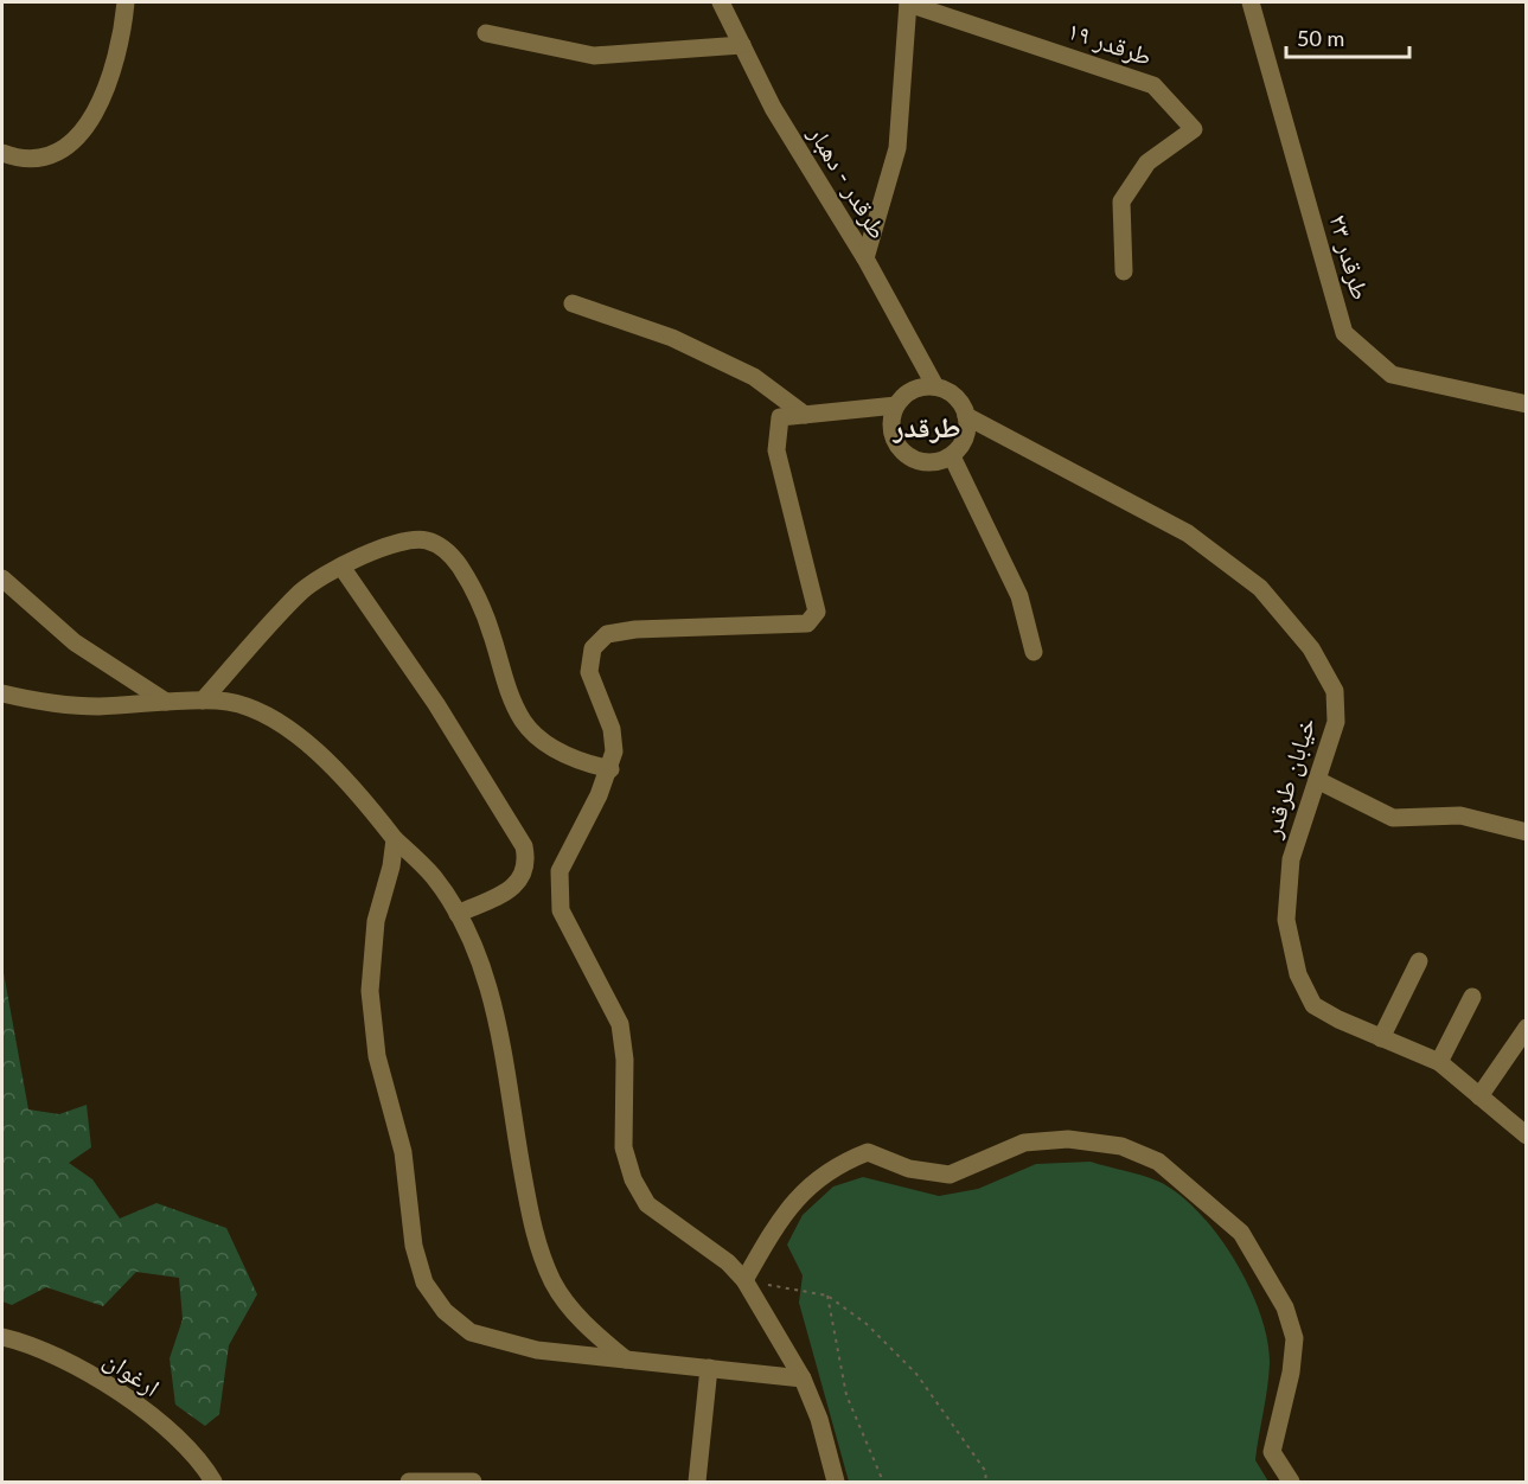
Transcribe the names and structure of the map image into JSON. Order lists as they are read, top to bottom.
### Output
{
  "streets": {
    "street": [
      "طرقدر ۱۹",
      "طرقدر - دهبار",
      "طرقدر ۲۳",
      "خیابان طرقدر",
      "ارغوان"
    ]
  },
  "crossings": [
    ["طرقدر - دهبار", "خیابان طرقدر"]
  ],
  "districts": ["طرقدر"],
  "scale_bar": "50 m"
}
